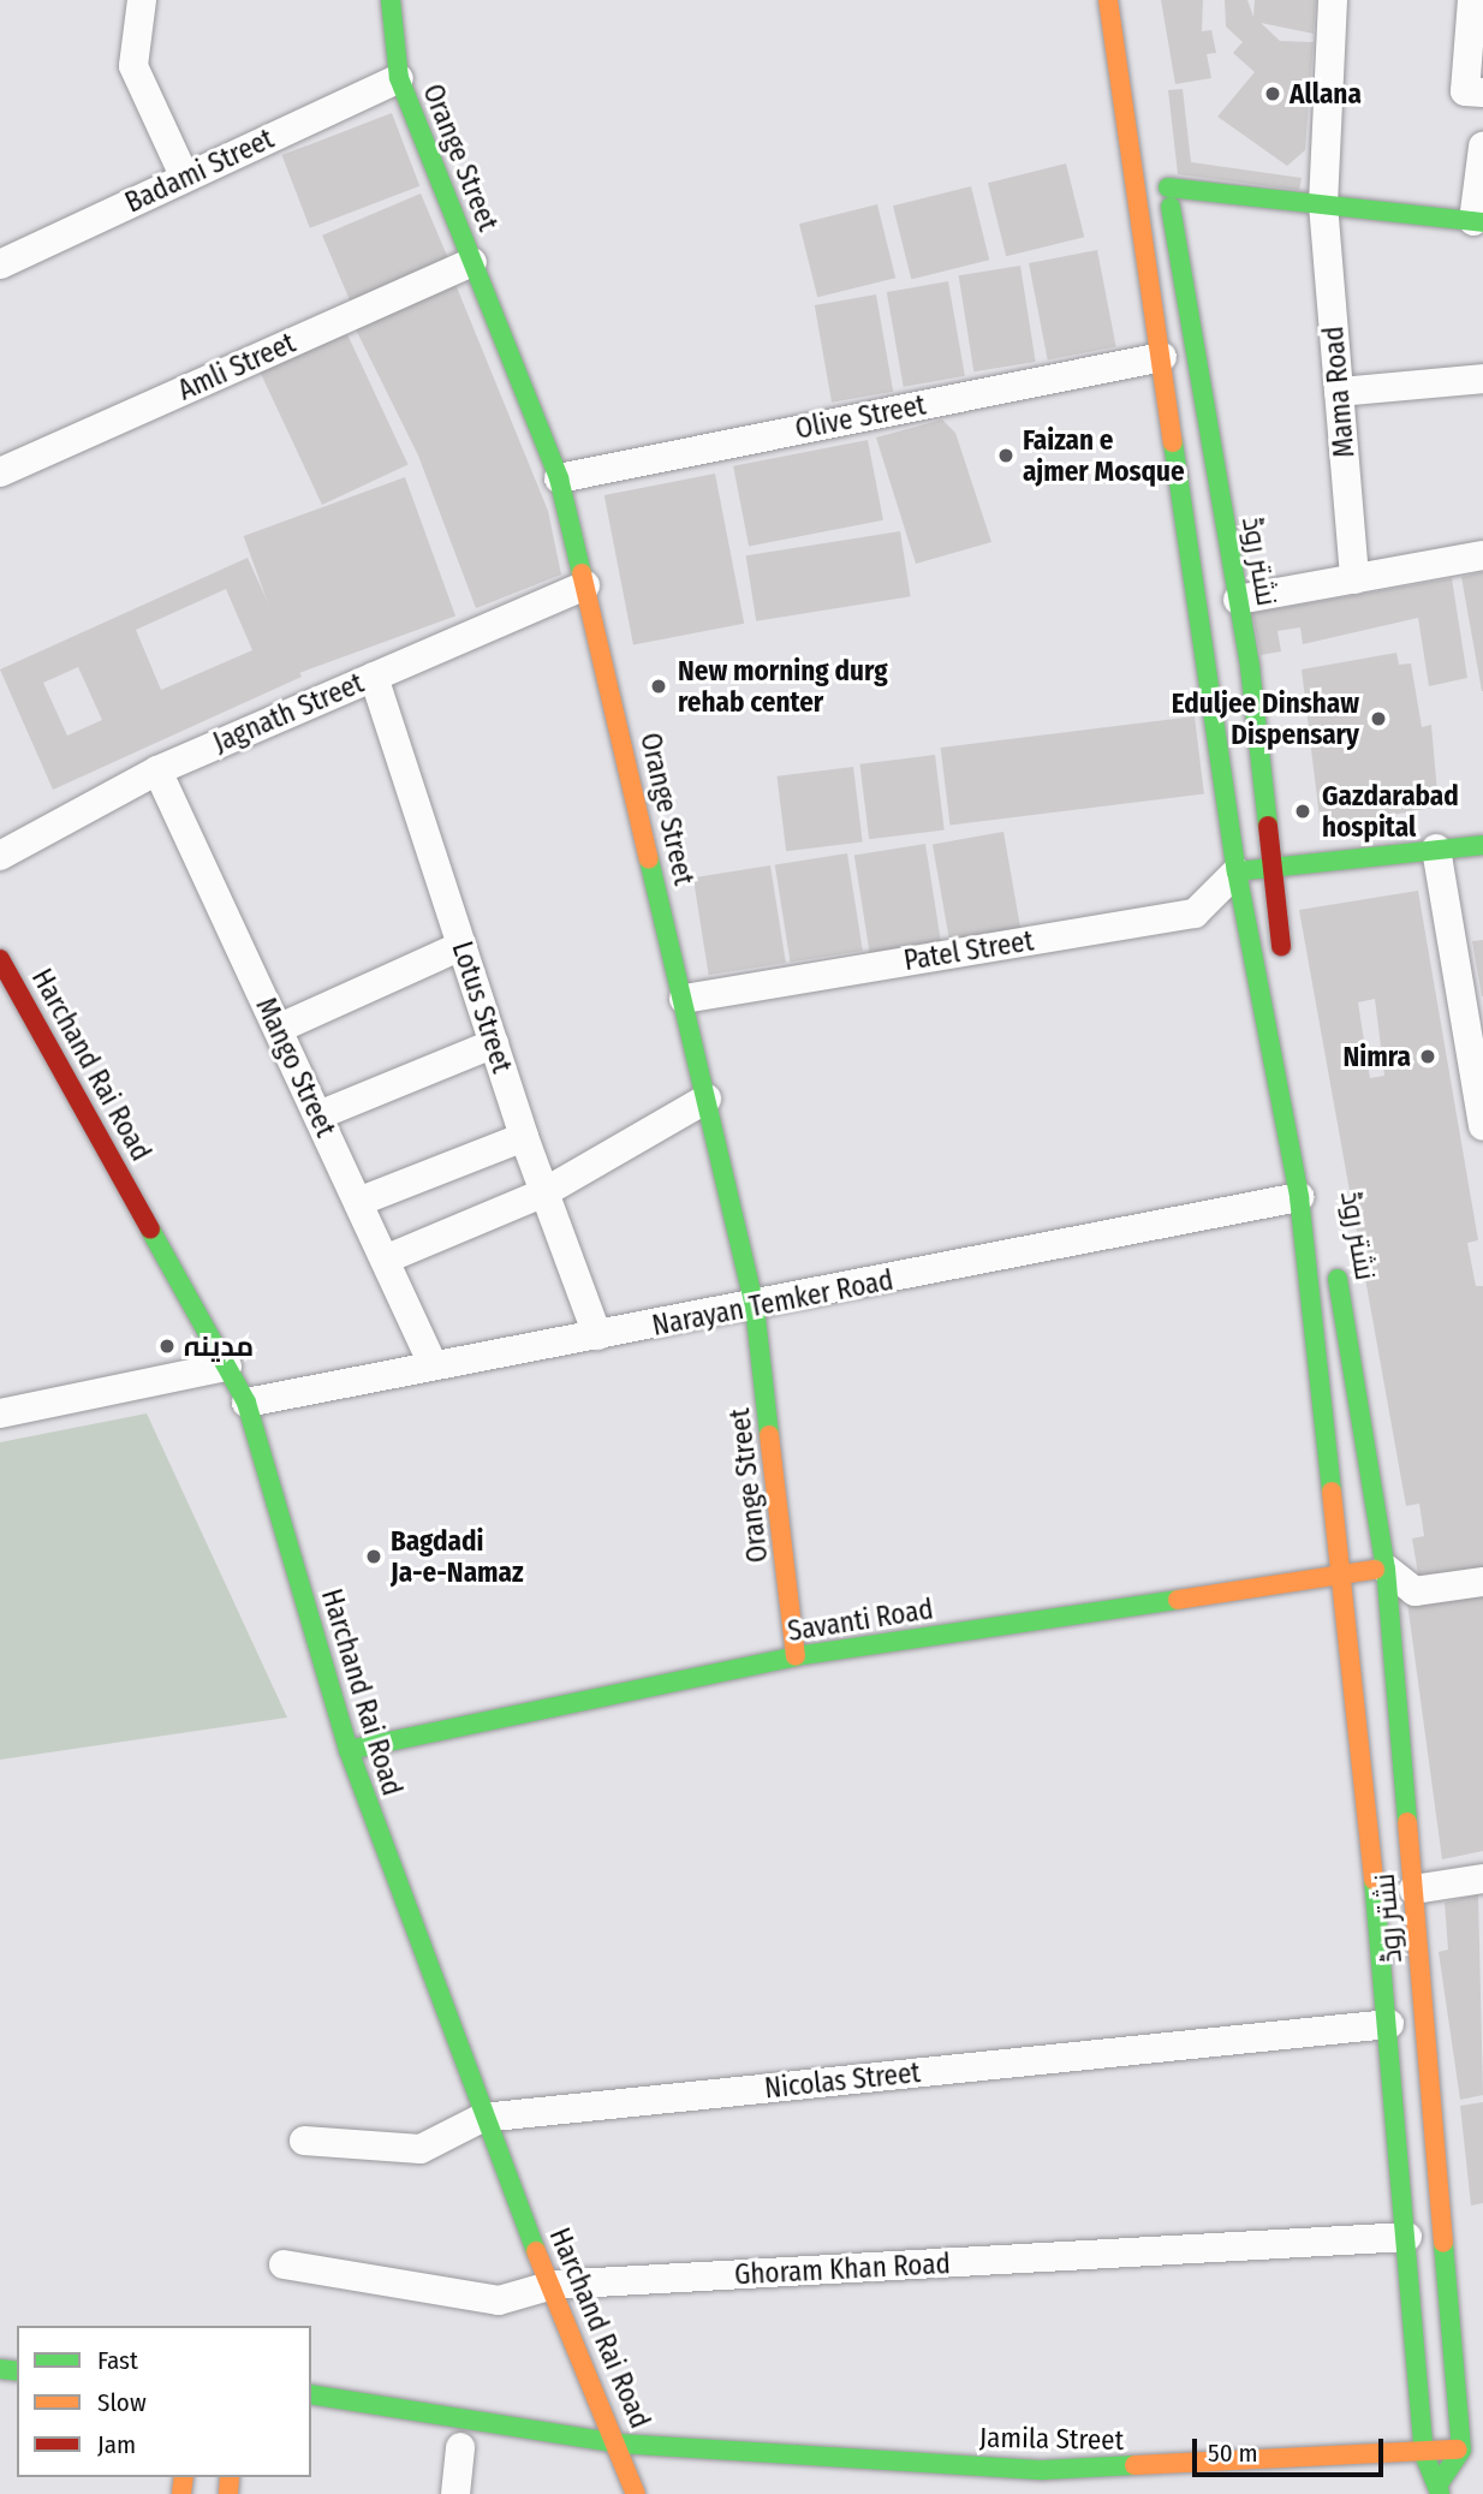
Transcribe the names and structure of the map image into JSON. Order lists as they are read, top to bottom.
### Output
{
  "streets": {
    "main road": [
      "Orange Street",
      "نشتر روڈ",
      "Harchand Rai Road",
      "Savanti Road",
      "Jamila Street"
    ],
    "street": [
      "Badami Street",
      "Amli Street",
      "Mama Road",
      "Olive Street",
      "Jagnath Street",
      "Patel Street",
      "Lotus Street",
      "Mango Street",
      "Narayan Temker Road",
      "Nicolas Street",
      "Ghoram Khan Road"
    ]
  },
  "crossings": [
    ["Orange Street", "Badami Street"],
    ["Orange Street", "Amli Street"],
    ["Orange Street", "Olive Street"],
    ["Orange Street", "Jagnath Street"],
    ["Orange Street", "Patel Street"],
    ["Orange Street", "Narayan Temker Road"],
    ["Orange Street", "Savanti Road"],
    ["Mama Road", "نشتر روڈ"],
    ["Olive Street", "نشتر روڈ"],
    ["نشتر روڈ", "Patel Street"],
    ["نشتر روڈ", "Narayan Temker Road"],
    ["نشتر روڈ", "Savanti Road"],
    ["نشتر روڈ", "Nicolas Street"],
    ["نشتر روڈ", "Ghoram Khan Road"],
    ["نشتر روڈ", "Jamila Street"],
    ["Jagnath Street", "Lotus Street"],
    ["Jagnath Street", "Mango Street"],
    ["Lotus Street", "Narayan Temker Road"],
    ["Harchand Rai Road", "Narayan Temker Road"],
    ["Harchand Rai Road", "Savanti Road"],
    ["Harchand Rai Road", "Nicolas Street"],
    ["Harchand Rai Road", "Ghoram Khan Road"],
    ["Harchand Rai Road", "Jamila Street"],
    ["Mango Street", "Narayan Temker Road"]
  ],
  "places": [
    "Allana",
    "Faizan e ajmer Mosque",
    "New morning durg rehab center",
    "Eduljee Dinshaw Dispensary",
    "Gazdarabad hospital",
    "Nimra",
    "مدینہ",
    "Bagdadi Ja-e-Namaz"
  ],
  "legend": ["Fast", "Slow", "Jam"],
  "scale_bar": "50 m"
}
